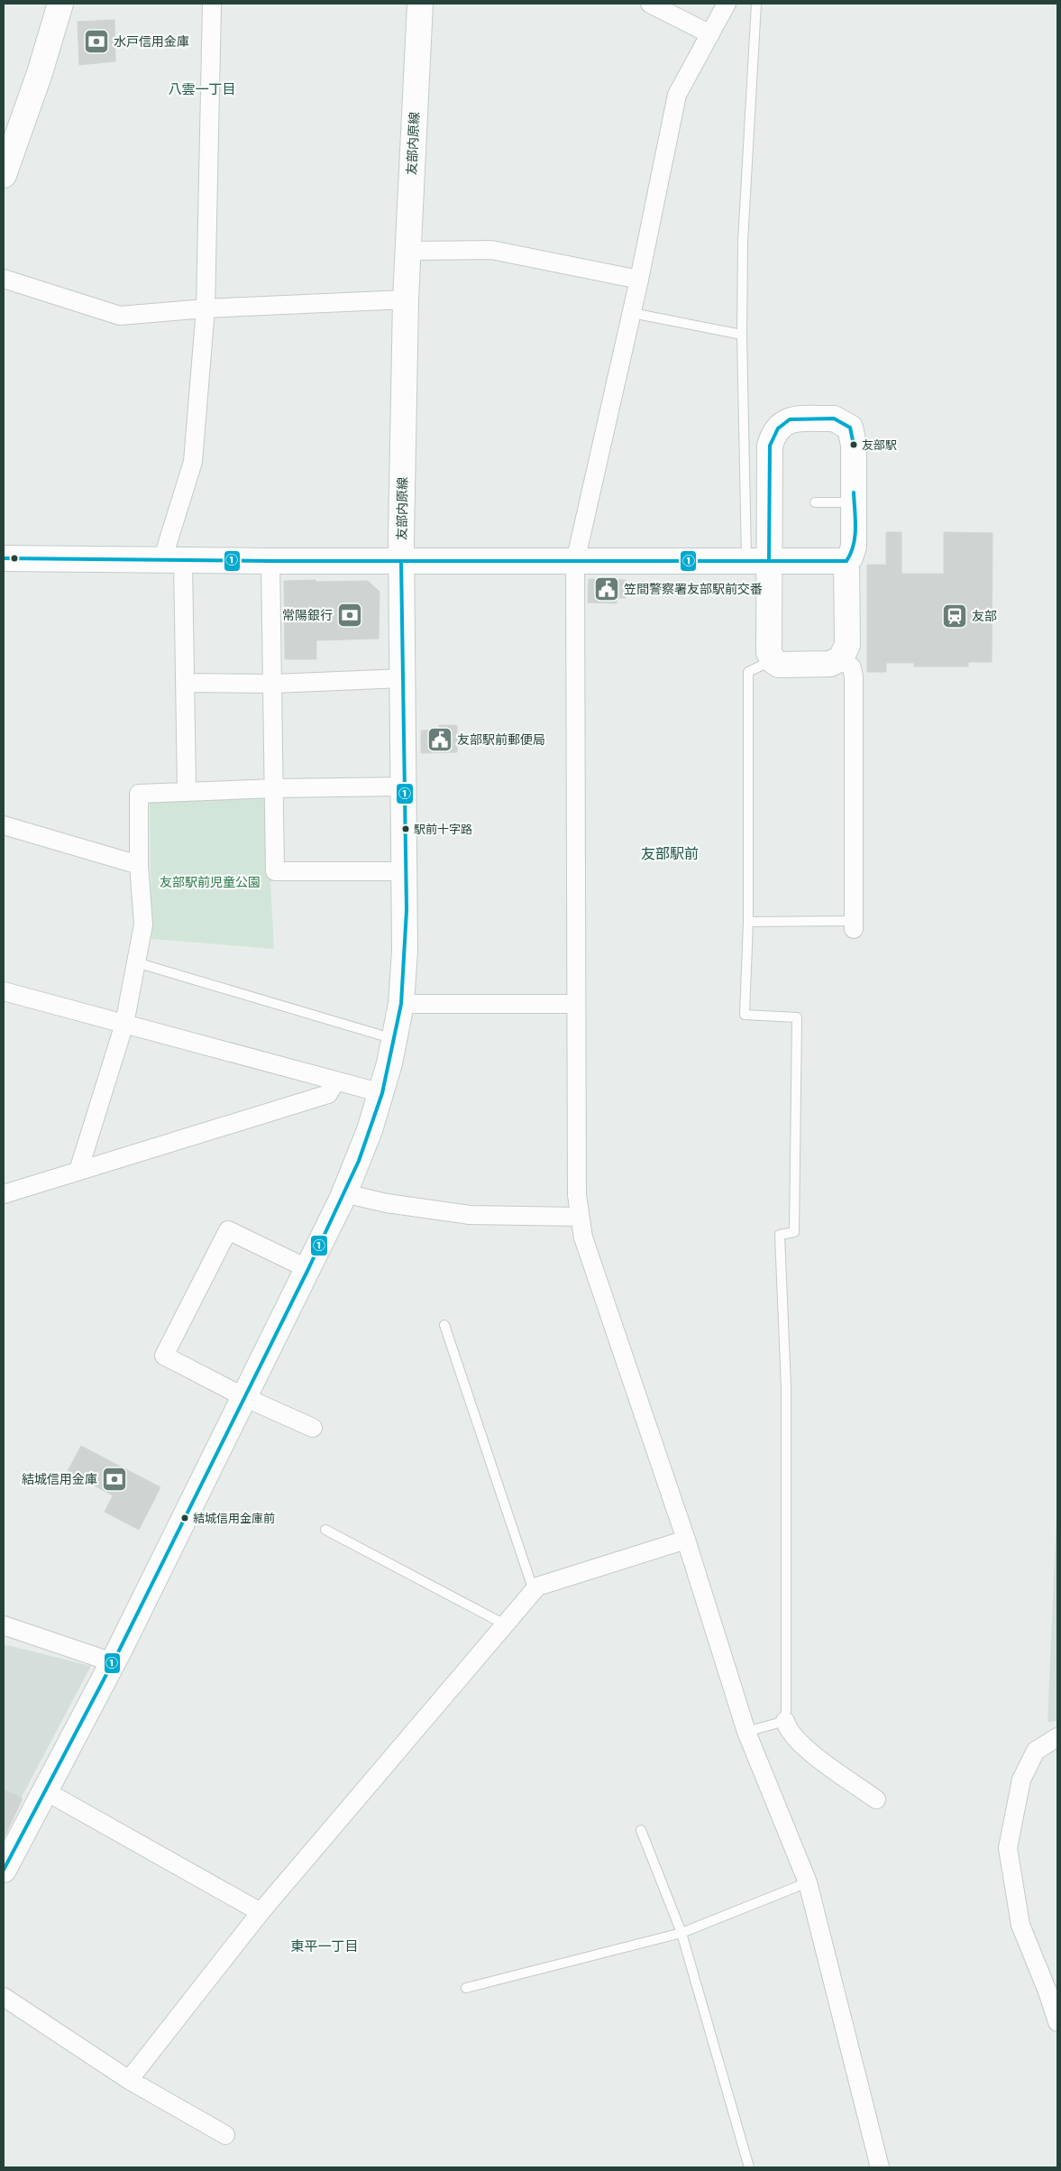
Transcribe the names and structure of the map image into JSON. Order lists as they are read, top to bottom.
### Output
{
  "streets": {
    "main road": ["友部内原線"]
  },
  "districts": ["八雲一丁目", "友部駅前", "東平一丁目"],
  "parks": ["友部駅前児童公園"],
  "places": {
    "bank": ["水戸信用金庫", "常陽銀行", "結城信用金庫"],
    "other": ["友部駅", "駅前十字路", "結城信用金庫前"],
    "public building": ["笠間警察署友部駅前交番", "友部駅前郵便局"],
    "station": ["友部"]
  },
  "lines": ["transit line ①"]
}
